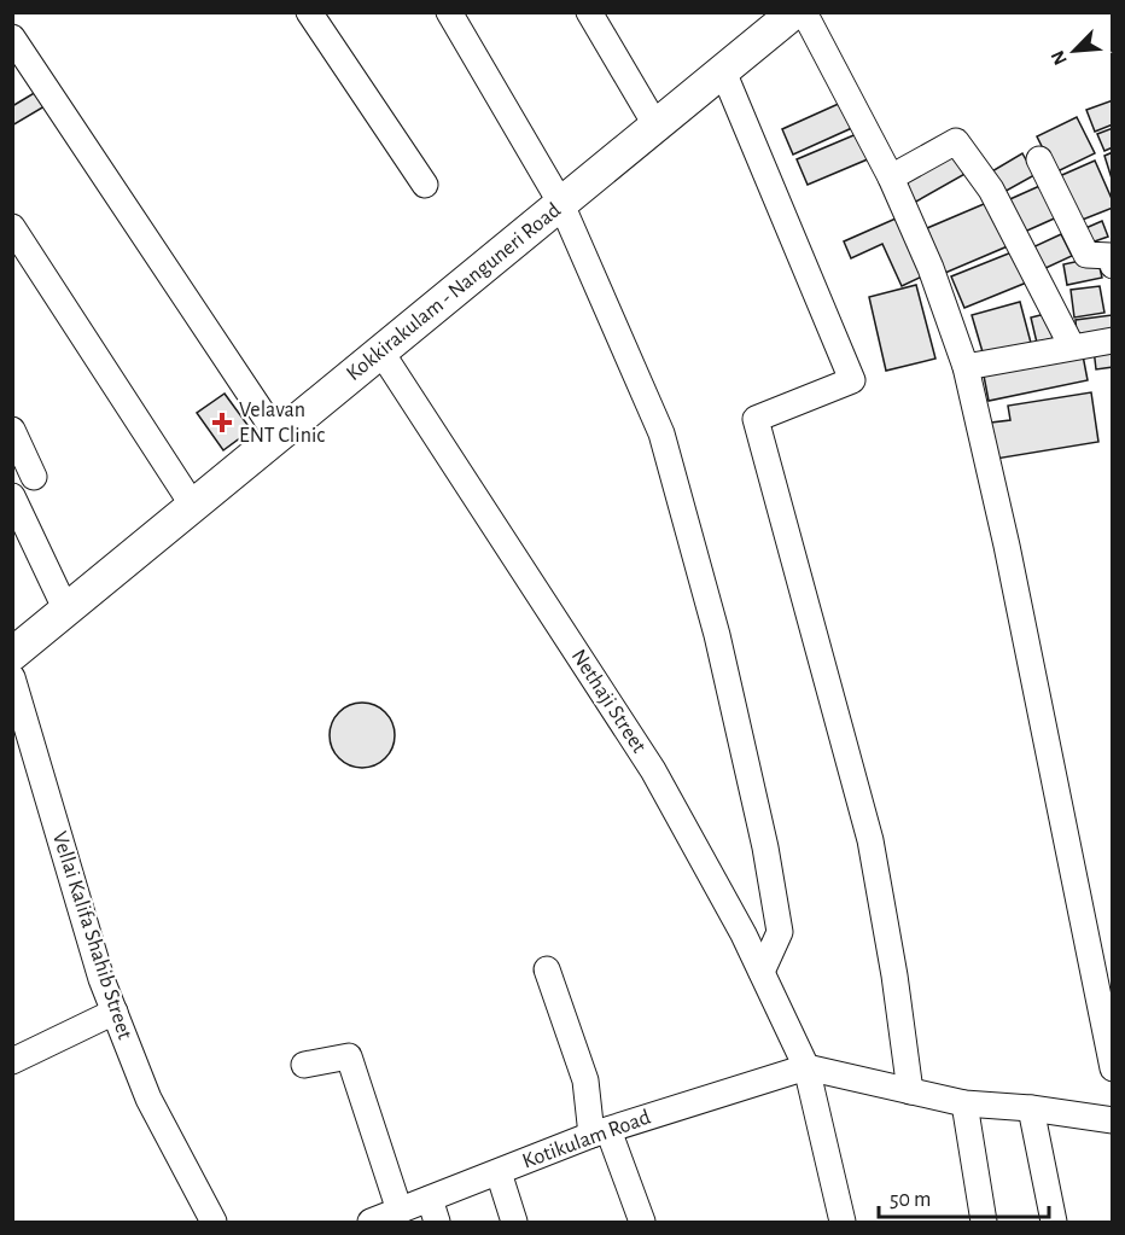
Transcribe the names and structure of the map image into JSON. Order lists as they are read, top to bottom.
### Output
{
  "streets": {
    "main road": ["Kokkirakulam - Nanguneri Road"],
    "street": ["Nethaji Street", "Vellai Kalifa Shahib Street", "Kotikulam Road"]
  },
  "crossings": [
    ["Kokkirakulam - Nanguneri Road", "Nethaji Street"],
    ["Nethaji Street", "Kotikulam Road"]
  ],
  "places": {
    "health": ["Velavan ENT Clinic"]
  },
  "scale_bar": "50 m",
  "north": "bottom left"
}
